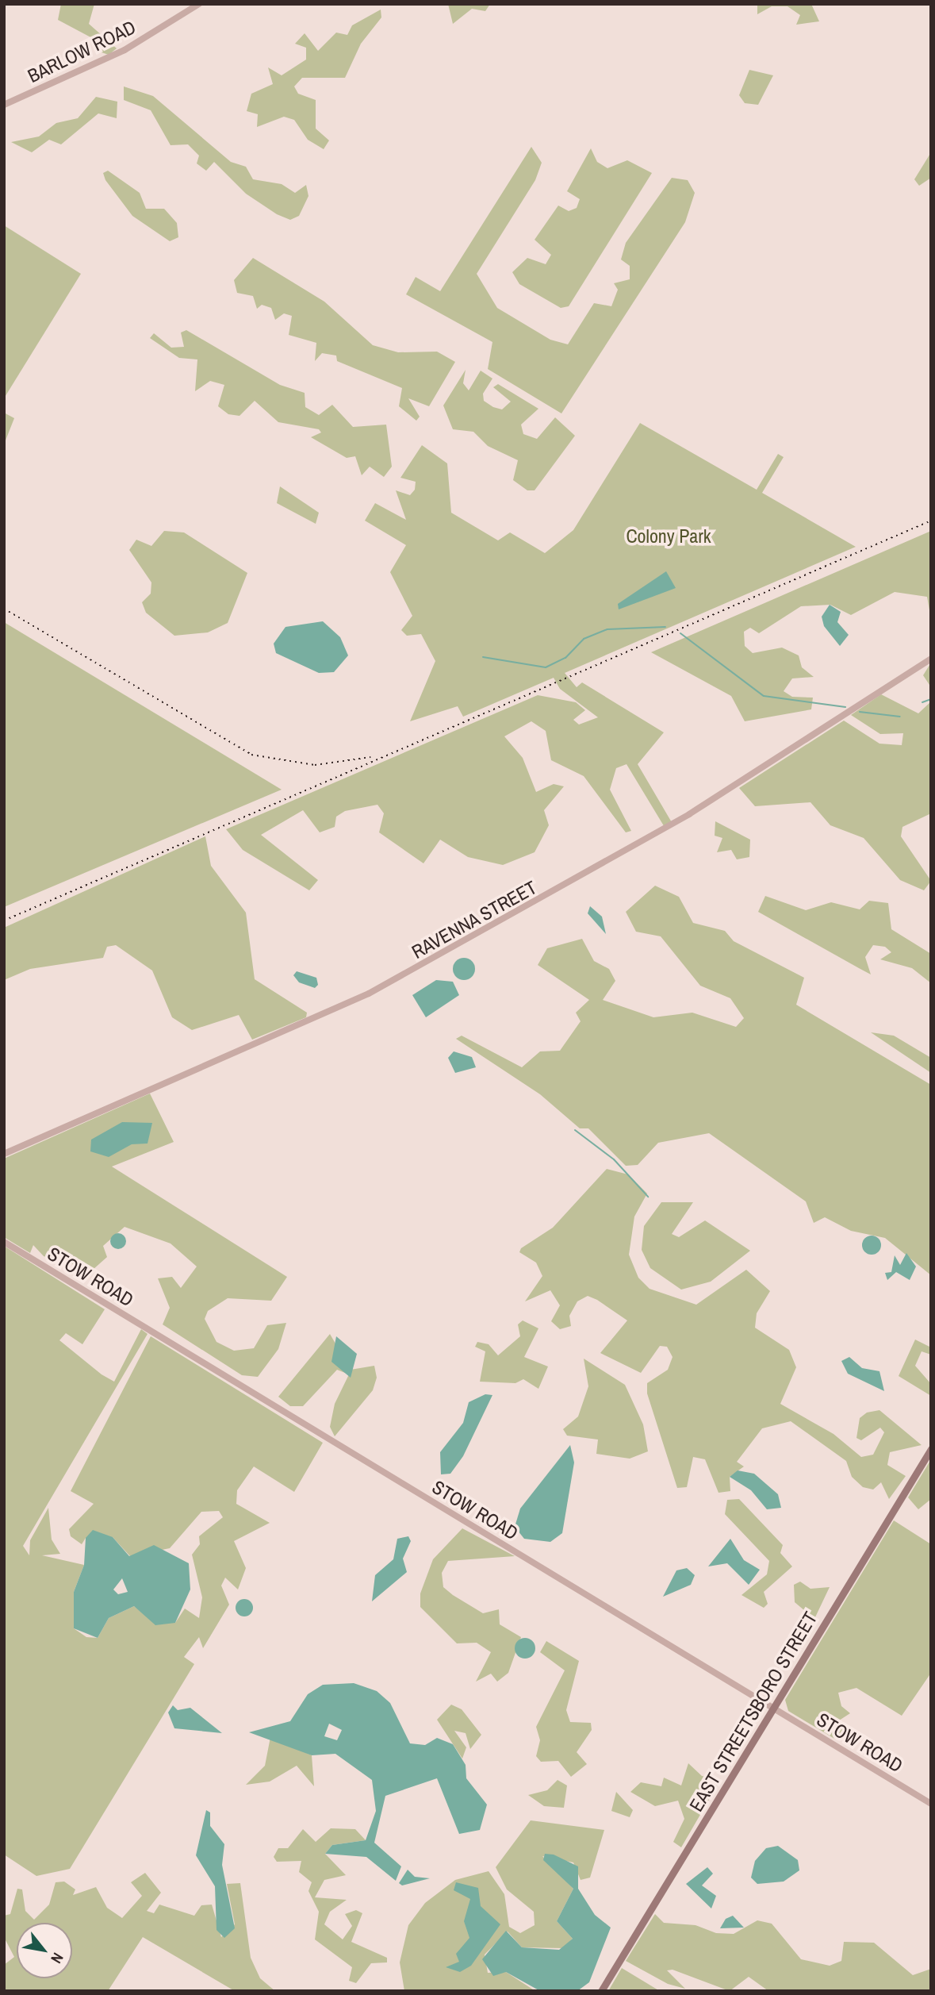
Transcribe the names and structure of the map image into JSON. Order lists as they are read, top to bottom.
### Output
{
  "streets": {
    "main road": ["EAST STREETSBORO STREET"],
    "street": ["BARLOW ROAD", "RAVENNA STREET", "STOW ROAD"]
  },
  "crossings": [
    ["STOW ROAD", "EAST STREETSBORO STREET"]
  ],
  "parks": ["Colony Park"],
  "north": "bottom right"
}
